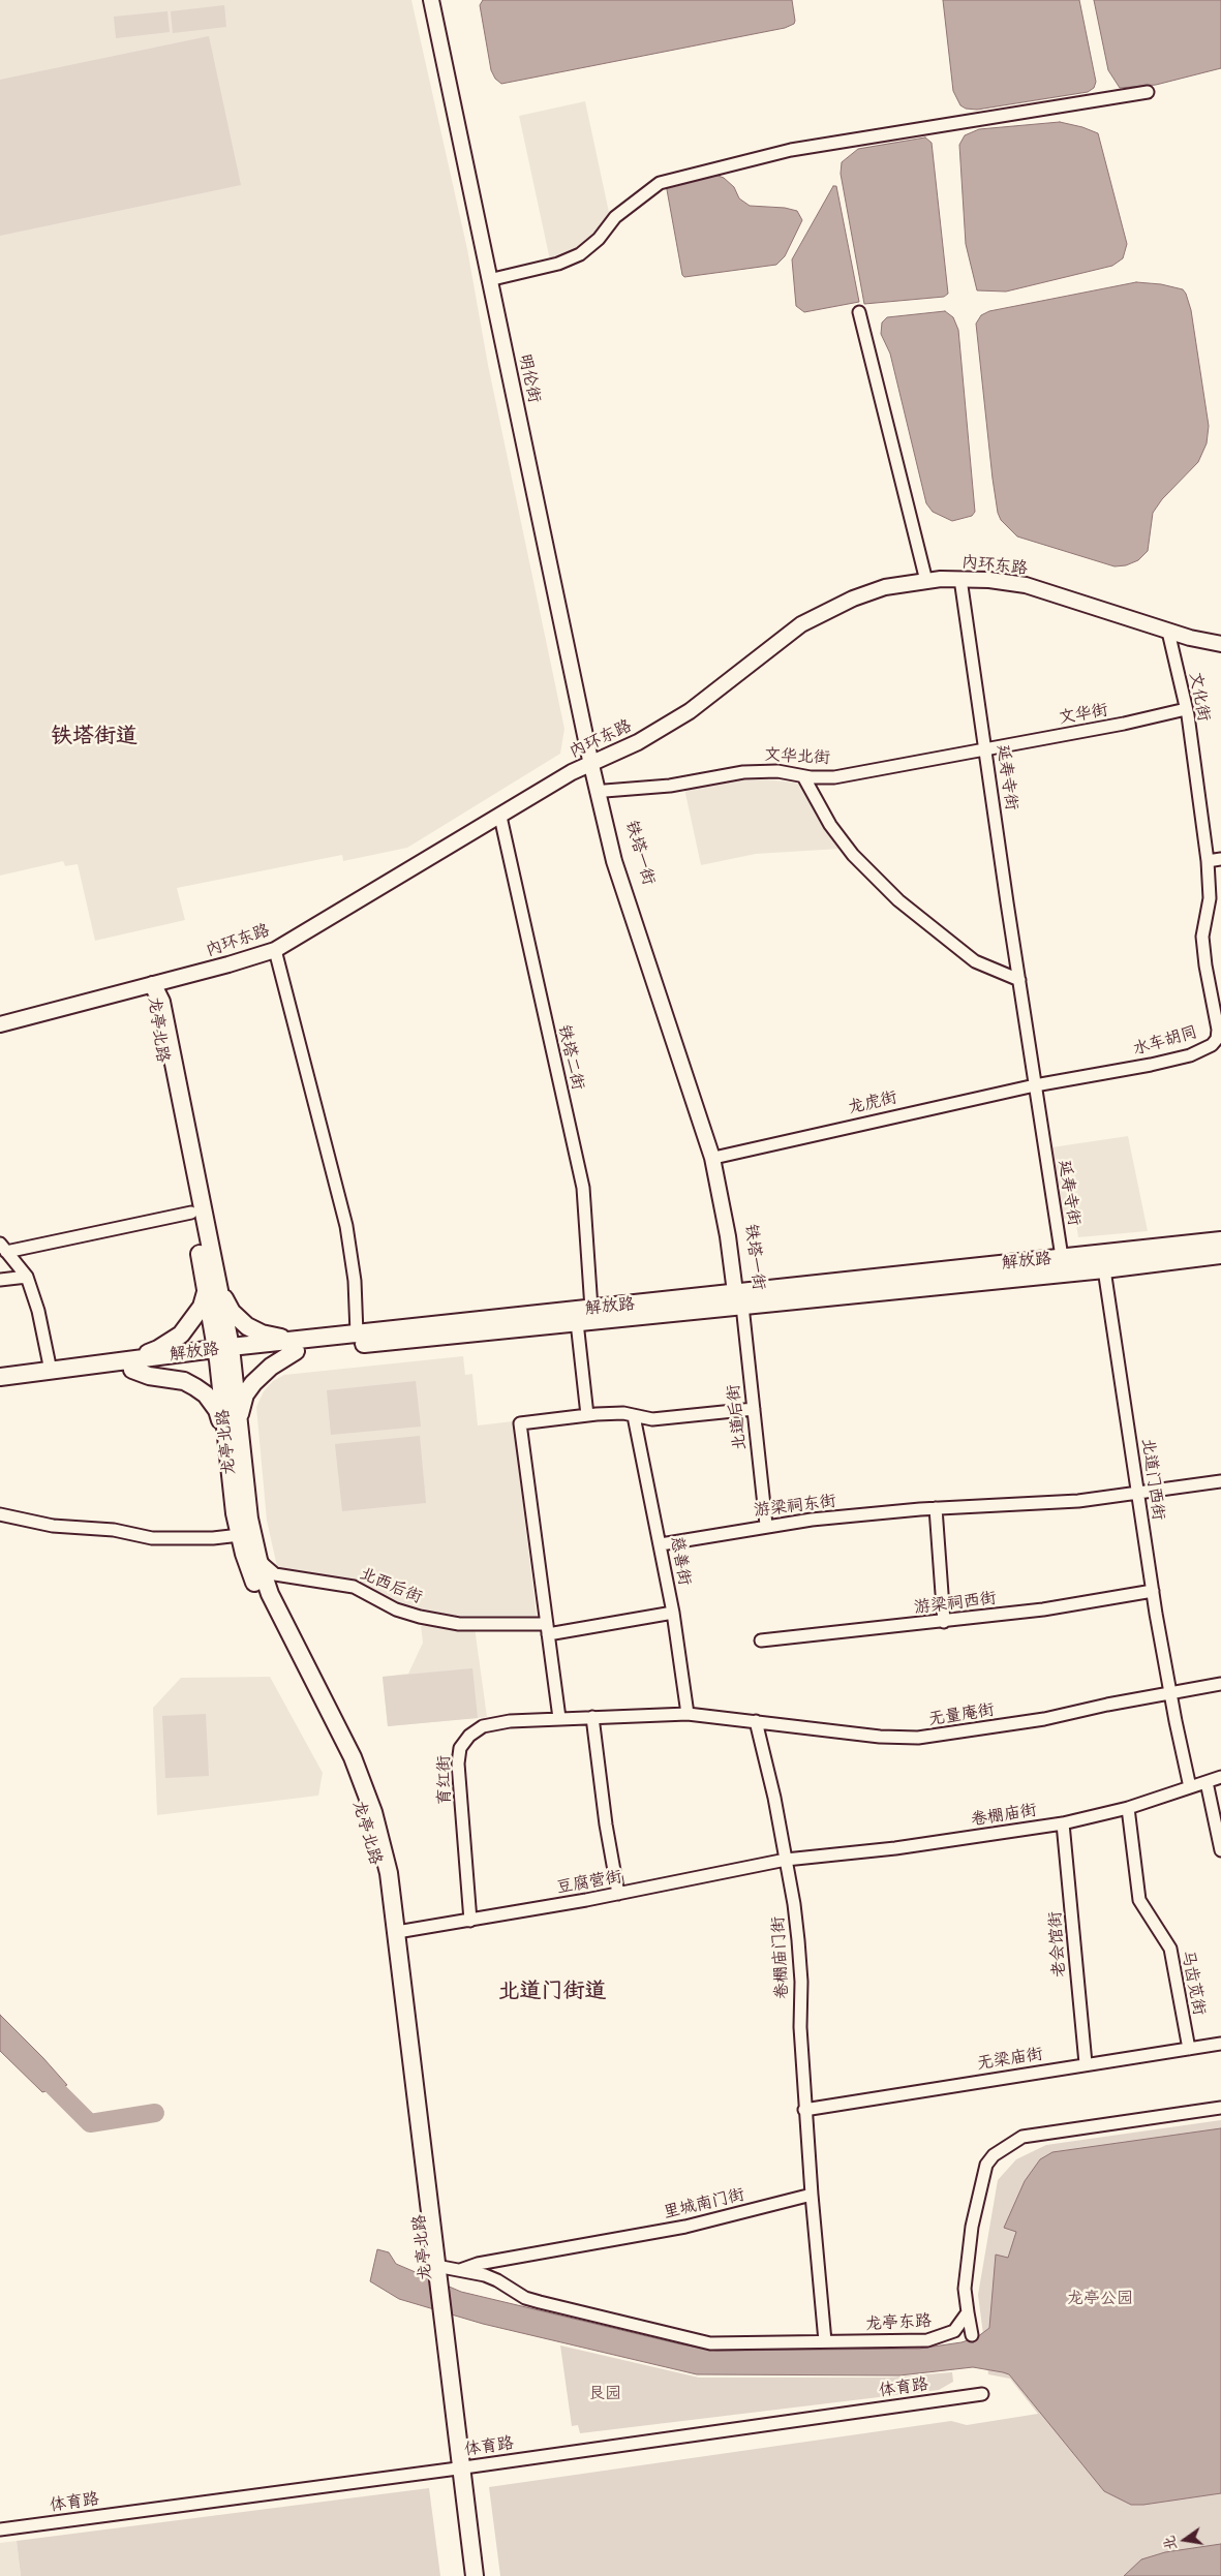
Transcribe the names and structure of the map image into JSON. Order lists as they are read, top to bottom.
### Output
{
  "streets": {
    "main road": ["龙亭北路", "解放路"],
    "street": [
      "明伦街",
      "内环东路",
      "文化街",
      "文华街",
      "文华北街",
      "延寿寺街",
      "铁塔一街",
      "水车胡同",
      "铁塔二街",
      "龙虎街",
      "北道后街",
      "北道门西街",
      "游梁祠东街",
      "慈善街",
      "北西后街",
      "游梁祠西街",
      "无量庵街",
      "育红街",
      "卷棚庙街",
      "豆腐营街",
      "老会馆街",
      "卷棚庙门街",
      "马齿苋街",
      "无梁庙街",
      "里城南门街",
      "龙亭东路",
      "体育路"
    ]
  },
  "crossings": [
    ["明伦街", "内环东路"],
    ["明伦街", "铁塔一街"],
    ["内环东路", "文化街"],
    ["内环东路", "延寿寺街"],
    ["内环东路", "铁塔一街"],
    ["内环东路", "龙亭北路"],
    ["内环东路", "铁塔二街"],
    ["文化街", "文华街"],
    ["文化街", "水车胡同"],
    ["文华街", "文华北街"],
    ["文华街", "延寿寺街"],
    ["文华北街", "延寿寺街"],
    ["文华北街", "铁塔一街"],
    ["延寿寺街", "水车胡同"],
    ["延寿寺街", "龙虎街"],
    ["延寿寺街", "解放路"],
    ["铁塔一街", "龙虎街"],
    ["铁塔一街", "解放路"],
    ["铁塔一街", "北道后街"],
    ["龙亭北路", "解放路"],
    ["龙亭北路", "北西后街"],
    ["龙亭北路", "豆腐营街"],
    ["龙亭北路", "龙亭东路"],
    ["龙亭北路", "体育路"],
    ["水车胡同", "龙虎街"],
    ["铁塔二街", "解放路"],
    ["解放路", "北道后街"],
    ["解放路", "北道门西街"],
    ["北道后街", "游梁祠东街"],
    ["北道门西街", "游梁祠东街"],
    ["北道门西街", "游梁祠西街"],
    ["北道门西街", "无量庵街"],
    ["北道门西街", "卷棚庙街"],
    ["游梁祠东街", "慈善街"],
    ["慈善街", "育红街"],
    ["无量庵街", "育红街"],
    ["无量庵街", "卷棚庙门街"],
    ["育红街", "豆腐营街"],
    ["育红街", "卷棚庙门街"],
    ["卷棚庙街", "豆腐营街"],
    ["卷棚庙街", "老会馆街"],
    ["卷棚庙街", "卷棚庙门街"],
    ["卷棚庙街", "马齿苋街"],
    ["豆腐营街", "卷棚庙门街"],
    ["老会馆街", "无梁庙街"],
    ["卷棚庙门街", "无梁庙街"],
    ["卷棚庙门街", "里城南门街"],
    ["马齿苋街", "无梁庙街"],
    ["里城南门街", "龙亭东路"]
  ],
  "districts": ["铁塔街道", "北道门街道"],
  "parks": ["龙亭公园", "艮园"],
  "north": "left"
}
